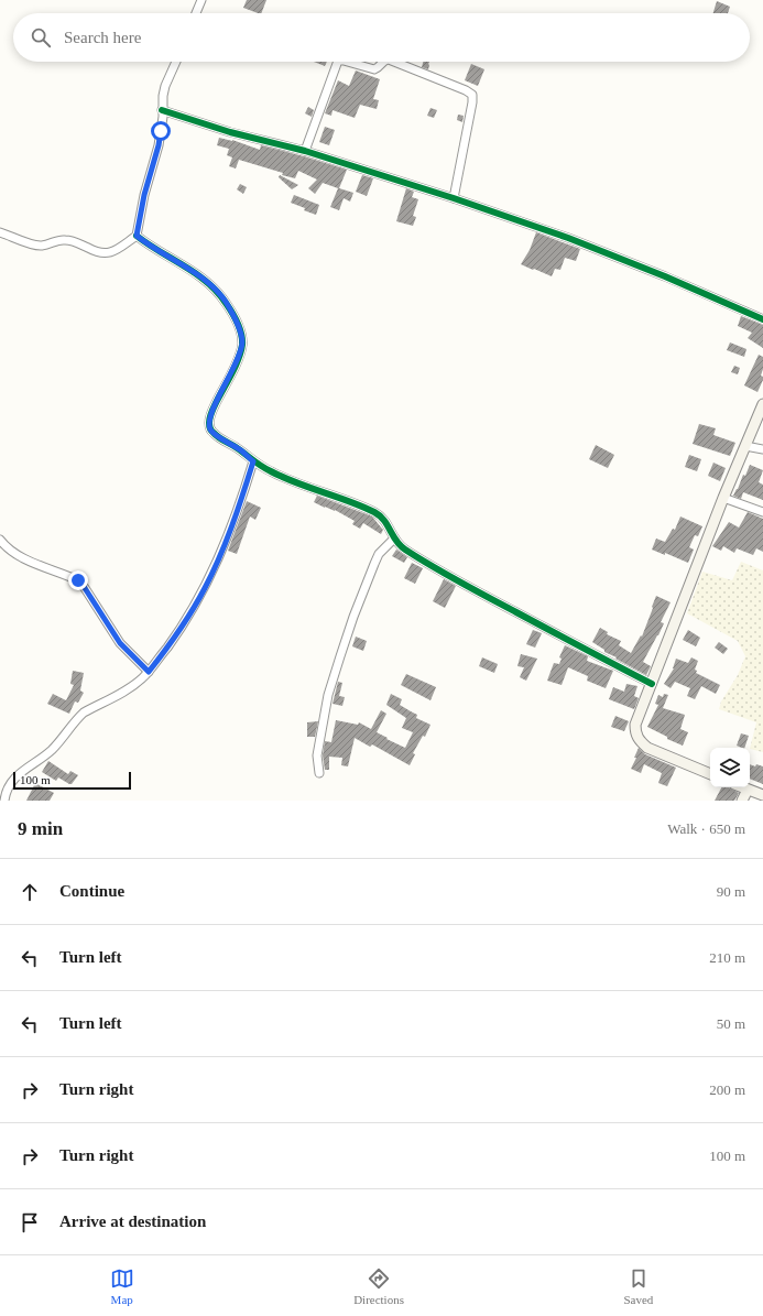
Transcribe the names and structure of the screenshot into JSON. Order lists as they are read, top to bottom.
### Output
{
  "scale_bar": "100 m",
  "page": {
    "search": "Search here",
    "scale": "100 m",
    "heading": ["9 min", "Walk · 650 m"],
    "list": [
      ["Continue", "90 m"],
      ["Turn left", "210 m"],
      ["Turn left", "50 m"],
      ["Turn right", "200 m"],
      ["Turn right", "100 m"],
      "Arrive at destination"
    ],
    "nav": ["Map", "Directions", "Saved"]
  }
}
